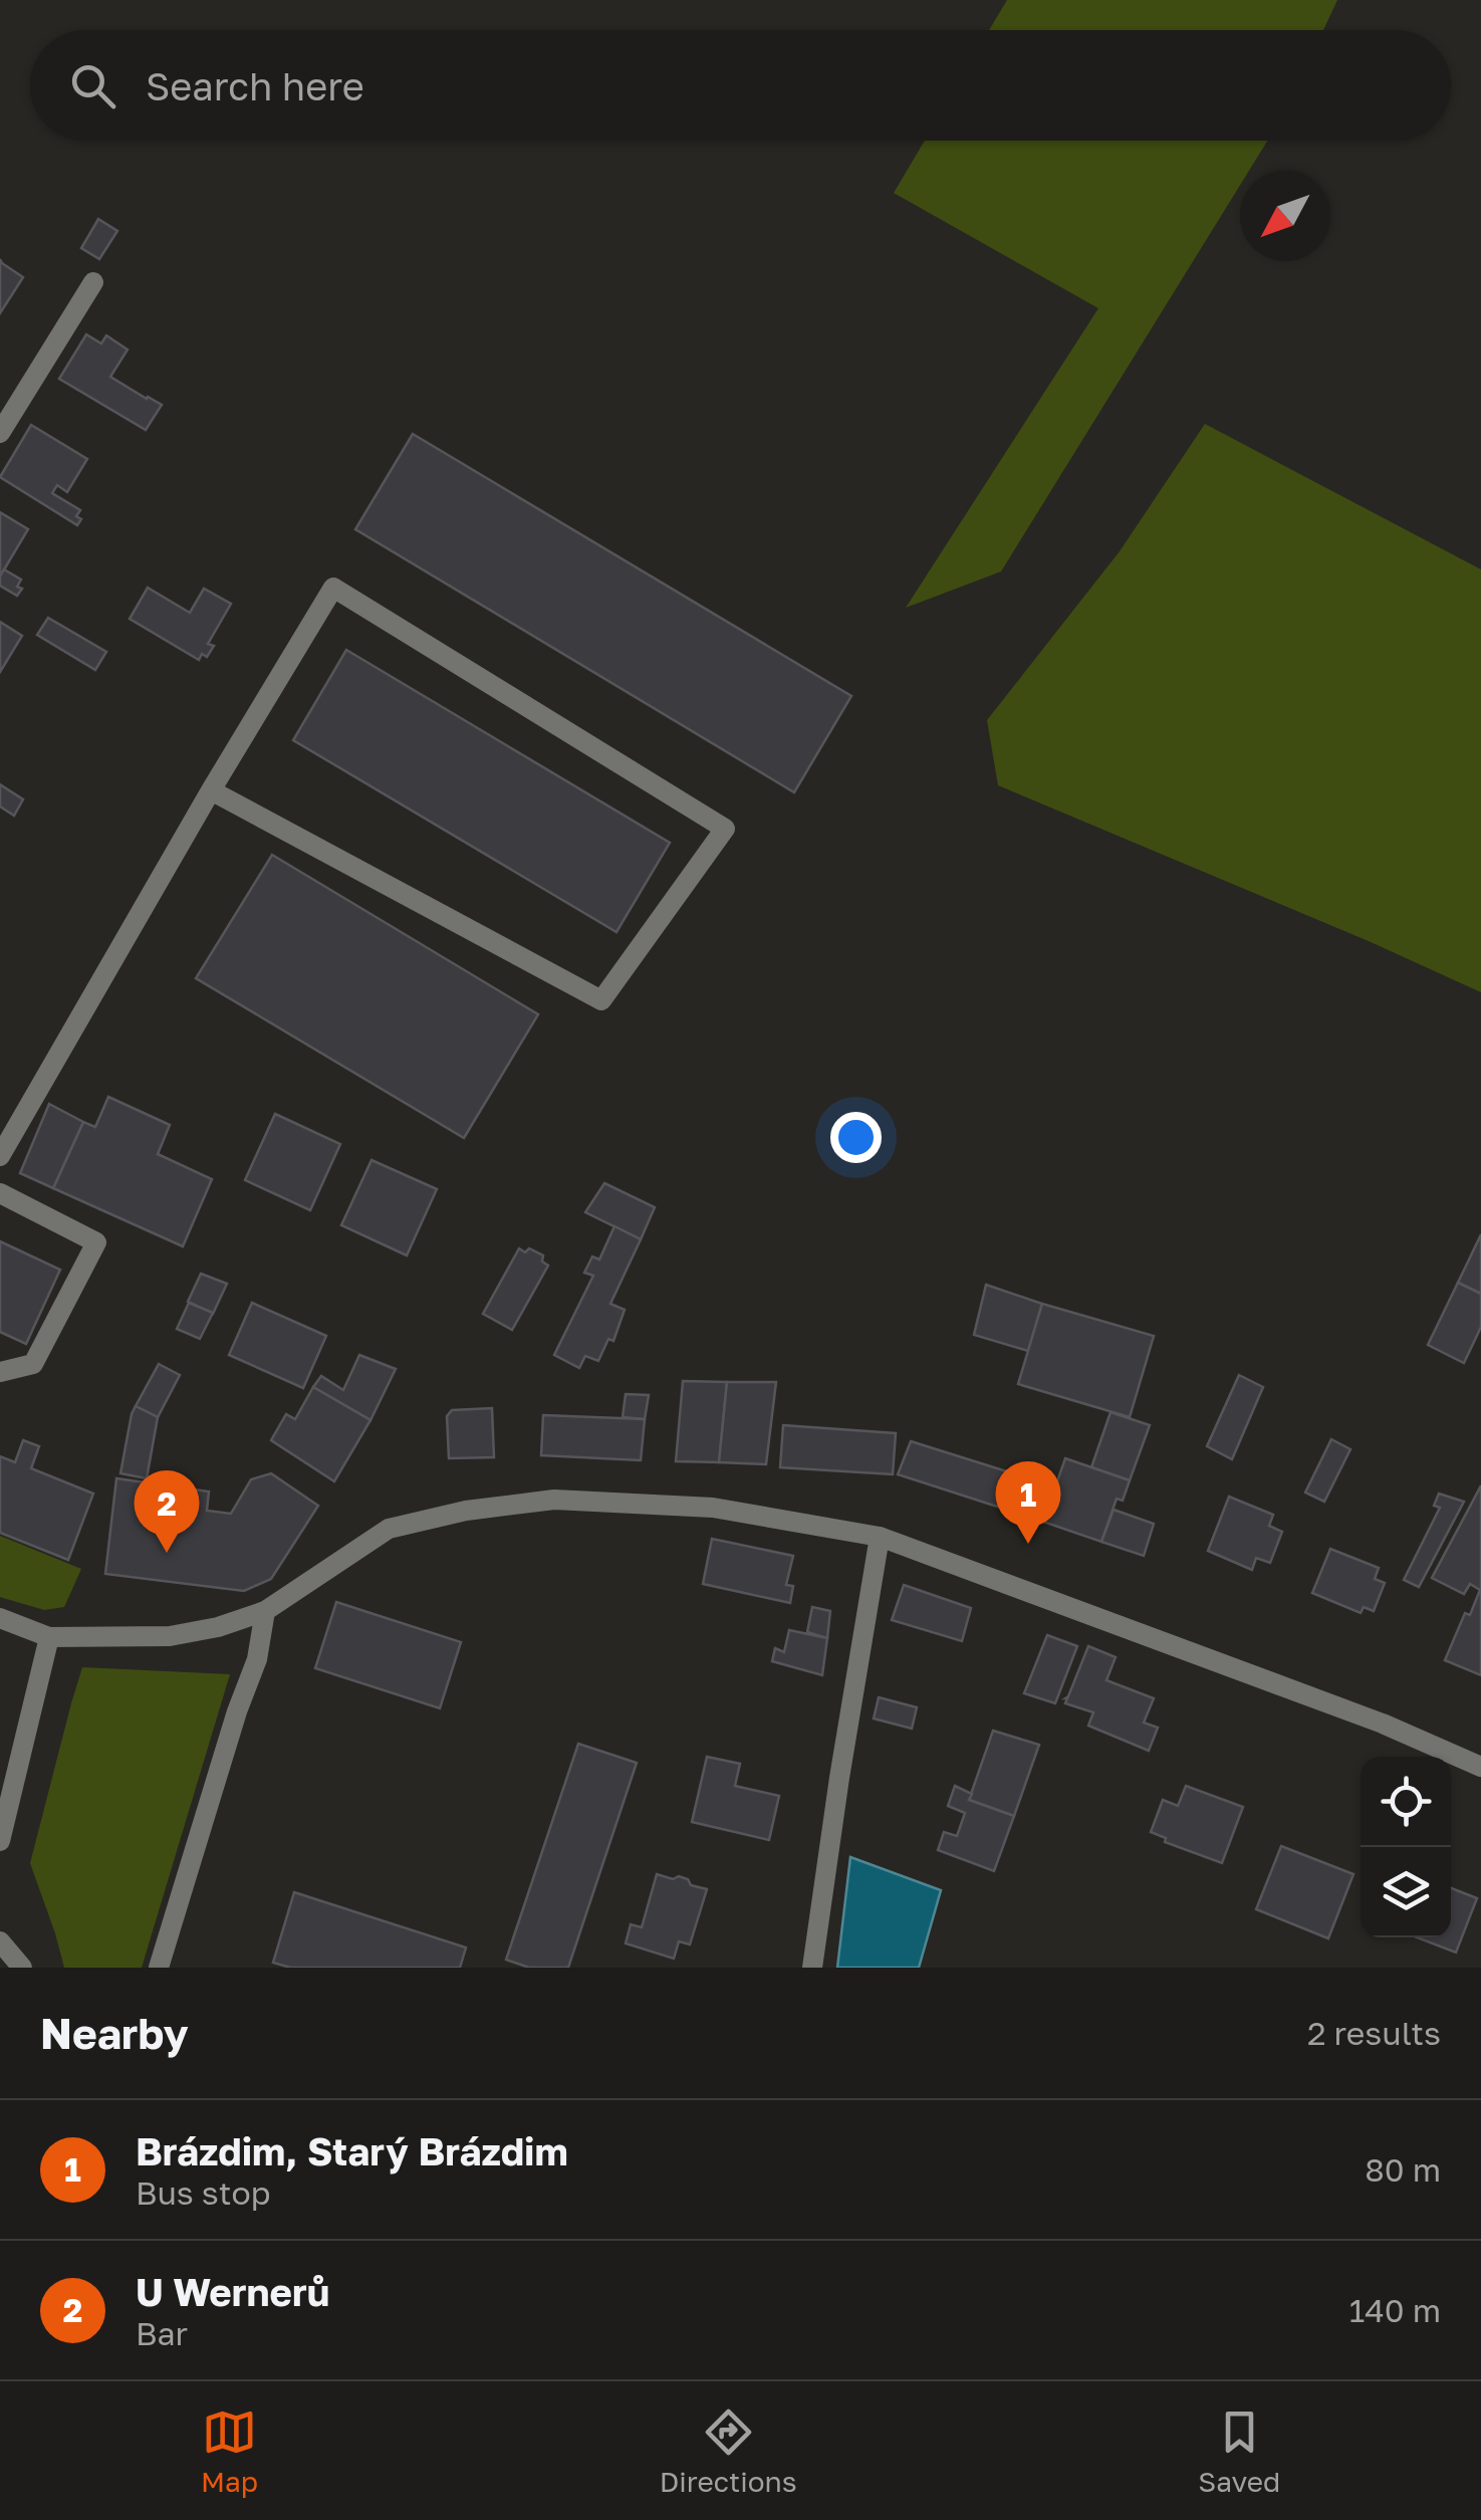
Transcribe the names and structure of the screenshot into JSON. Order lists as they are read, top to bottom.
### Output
{
  "north": "bottom left",
  "page": {
    "search": "Search here",
    "pins": ["1", "2"],
    "heading": ["Nearby", "2 results"],
    "list": [
      {
        "mark": "1",
        "name": "Brázdim, Starý Brázdim",
        "note": "Bus stop",
        "value": "80 m"
      },
      {
        "mark": "2",
        "name": "U Wernerů",
        "note": "Bar",
        "value": "140 m"
      }
    ],
    "nav": ["Map", "Directions", "Saved"]
  }
}
